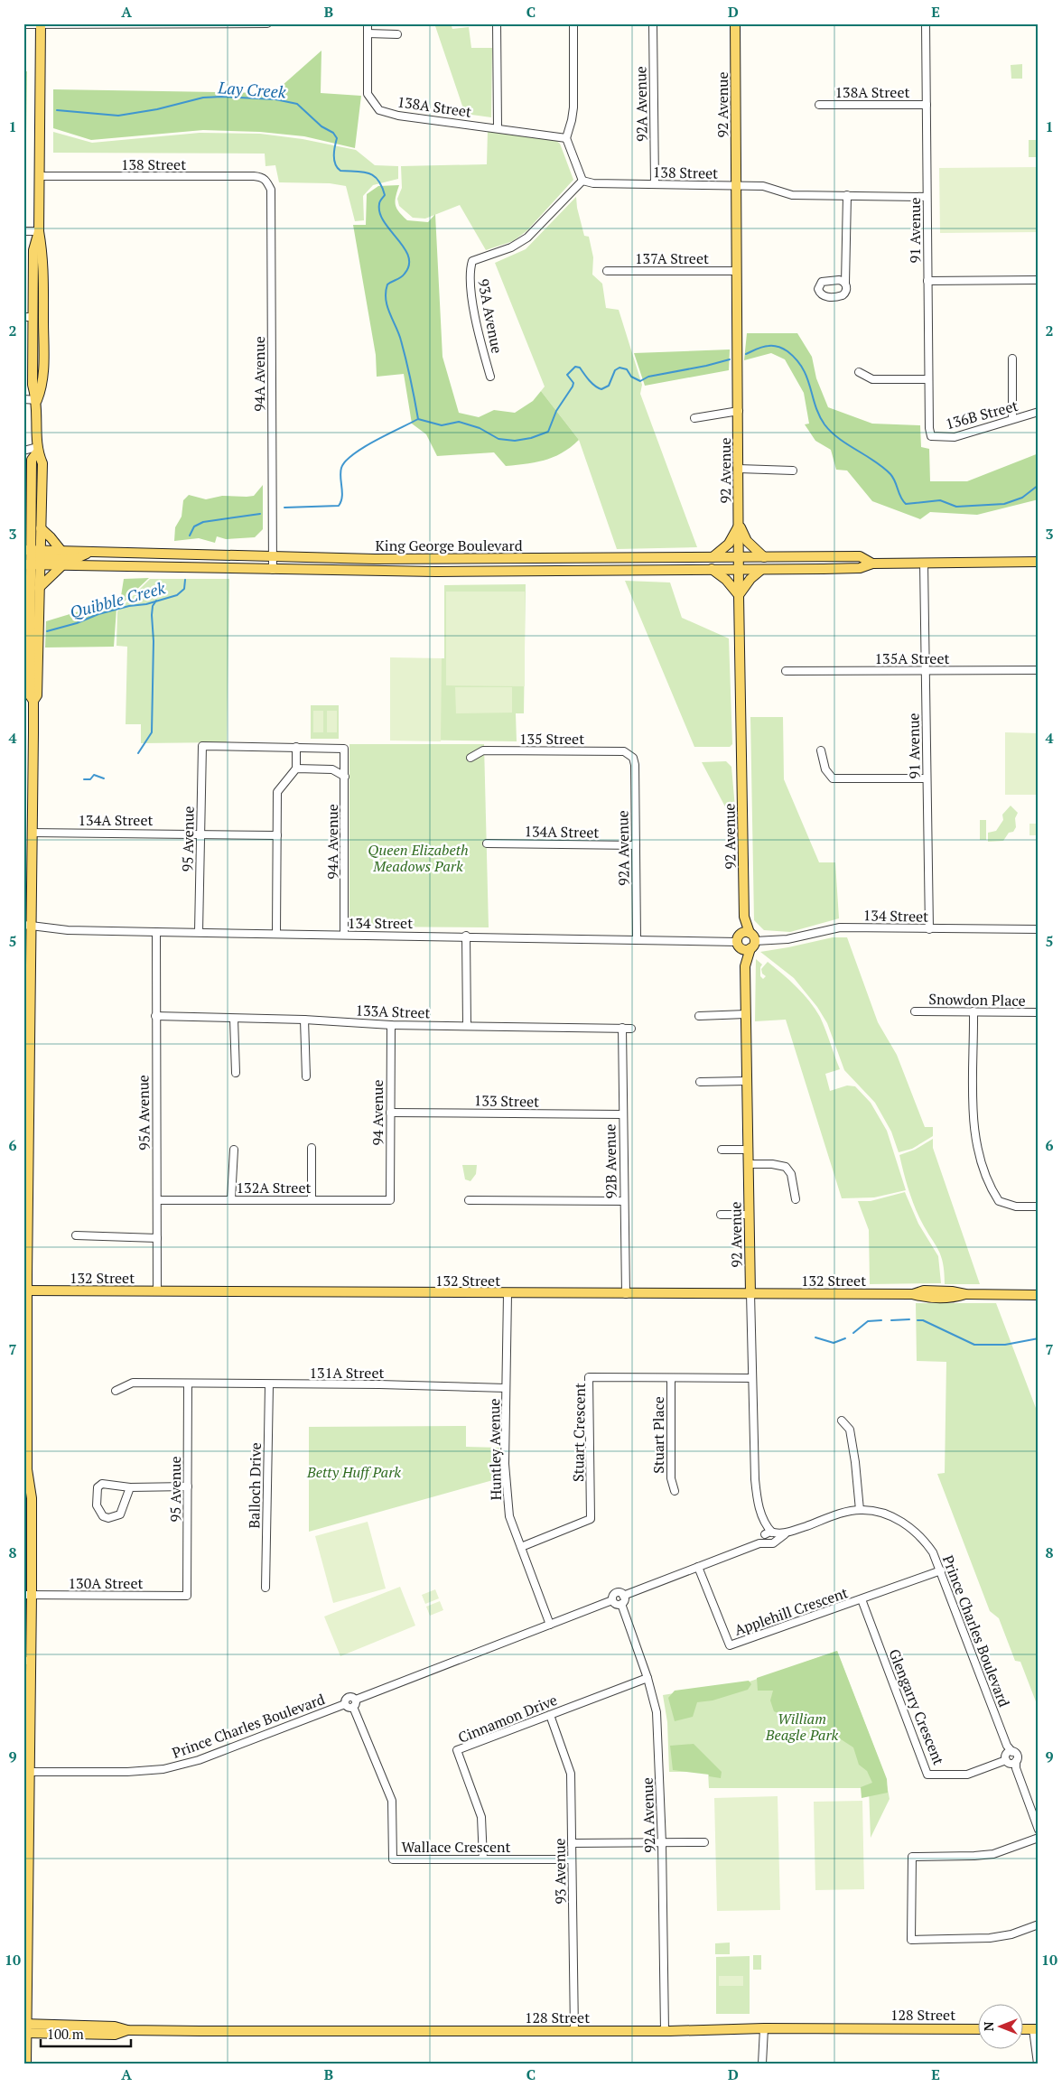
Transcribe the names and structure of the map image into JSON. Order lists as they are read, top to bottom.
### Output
{
  "streets": {
    "main road": [
      "92 Avenue",
      "King George Boulevard",
      "132 Street",
      "128 Street"
    ],
    "street": [
      "138A Street",
      "92A Avenue",
      "138 Street",
      "91 Avenue",
      "137A Street",
      "93A Avenue",
      "94A Avenue",
      "136B Street",
      "135A Street",
      "135 Street",
      "134A Street",
      "95 Avenue",
      "134 Street",
      "Snowdon Place",
      "133A Street",
      "133 Street",
      "95A Avenue",
      "94 Avenue",
      "92B Avenue",
      "132A Street",
      "131A Street",
      "Stuart Crescent",
      "Stuart Place",
      "Huntley Avenue",
      "Balloch Drive",
      "130A Street",
      "Applehill Crescent",
      "Prince Charles Boulevard",
      "Glengarry Crescent",
      "Cinnamon Drive",
      "Wallace Crescent",
      "93 Avenue"
    ]
  },
  "crossings": [
    ["138A Street", "91 Avenue"],
    ["92A Avenue", "138 Street"],
    ["92A Avenue", "135 Street"],
    ["92A Avenue", "134A Street"],
    ["92A Avenue", "134 Street"],
    ["92A Avenue", "Prince Charles Boulevard"],
    ["92A Avenue", "Cinnamon Drive"],
    ["92A Avenue", "128 Street"],
    ["92 Avenue", "138 Street"],
    ["92 Avenue", "137A Street"],
    ["92 Avenue", "King George Boulevard"],
    ["92 Avenue", "134 Street"],
    ["92 Avenue", "132 Street"],
    ["92 Avenue", "Stuart Crescent"],
    ["92 Avenue", "Prince Charles Boulevard"],
    ["138 Street", "91 Avenue"],
    ["138 Street", "93A Avenue"],
    ["138 Street", "94A Avenue"],
    ["91 Avenue", "136B Street"],
    ["91 Avenue", "King George Boulevard"],
    ["91 Avenue", "135A Street"],
    ["91 Avenue", "134 Street"],
    ["94A Avenue", "King George Boulevard"],
    ["94A Avenue", "95 Avenue"],
    ["94A Avenue", "134 Street"],
    ["134A Street", "95 Avenue"],
    ["95 Avenue", "134 Street"],
    ["95 Avenue", "131A Street"],
    ["95 Avenue", "130A Street"],
    ["134 Street", "95A Avenue"],
    ["133A Street", "95A Avenue"],
    ["133A Street", "94 Avenue"],
    ["133A Street", "92B Avenue"],
    ["133 Street", "94 Avenue"],
    ["133 Street", "92B Avenue"],
    ["95A Avenue", "132A Street"],
    ["95A Avenue", "132 Street"],
    ["94 Avenue", "132A Street"],
    ["92B Avenue", "132 Street"],
    ["132 Street", "Huntley Avenue"],
    ["131A Street", "Huntley Avenue"],
    ["131A Street", "Balloch Drive"],
    ["Stuart Crescent", "Stuart Place"],
    ["Stuart Crescent", "Huntley Avenue"],
    ["Applehill Crescent", "Prince Charles Boulevard"],
    ["Applehill Crescent", "Glengarry Crescent"],
    ["Prince Charles Boulevard", "Glengarry Crescent"],
    ["Prince Charles Boulevard", "Wallace Crescent"],
    ["Cinnamon Drive", "Wallace Crescent"],
    ["Cinnamon Drive", "93 Avenue"],
    ["Wallace Crescent", "93 Avenue"],
    ["93 Avenue", "128 Street"]
  ],
  "water": ["Lay Creek", "Quibble Creek"],
  "parks": ["Queen Elizabeth Meadows Park", "Betty Huff Park", "William Beagle Park"],
  "scale_bar": "100 m",
  "north": "left",
  "grid": {
    "columns": [
      "A",
      "B",
      "C",
      "D",
      "E"
    ],
    "rows": [
      "1",
      "2",
      "3",
      "4",
      "5",
      "6",
      "7",
      "8",
      "9",
      "10"
    ]
  }
}
